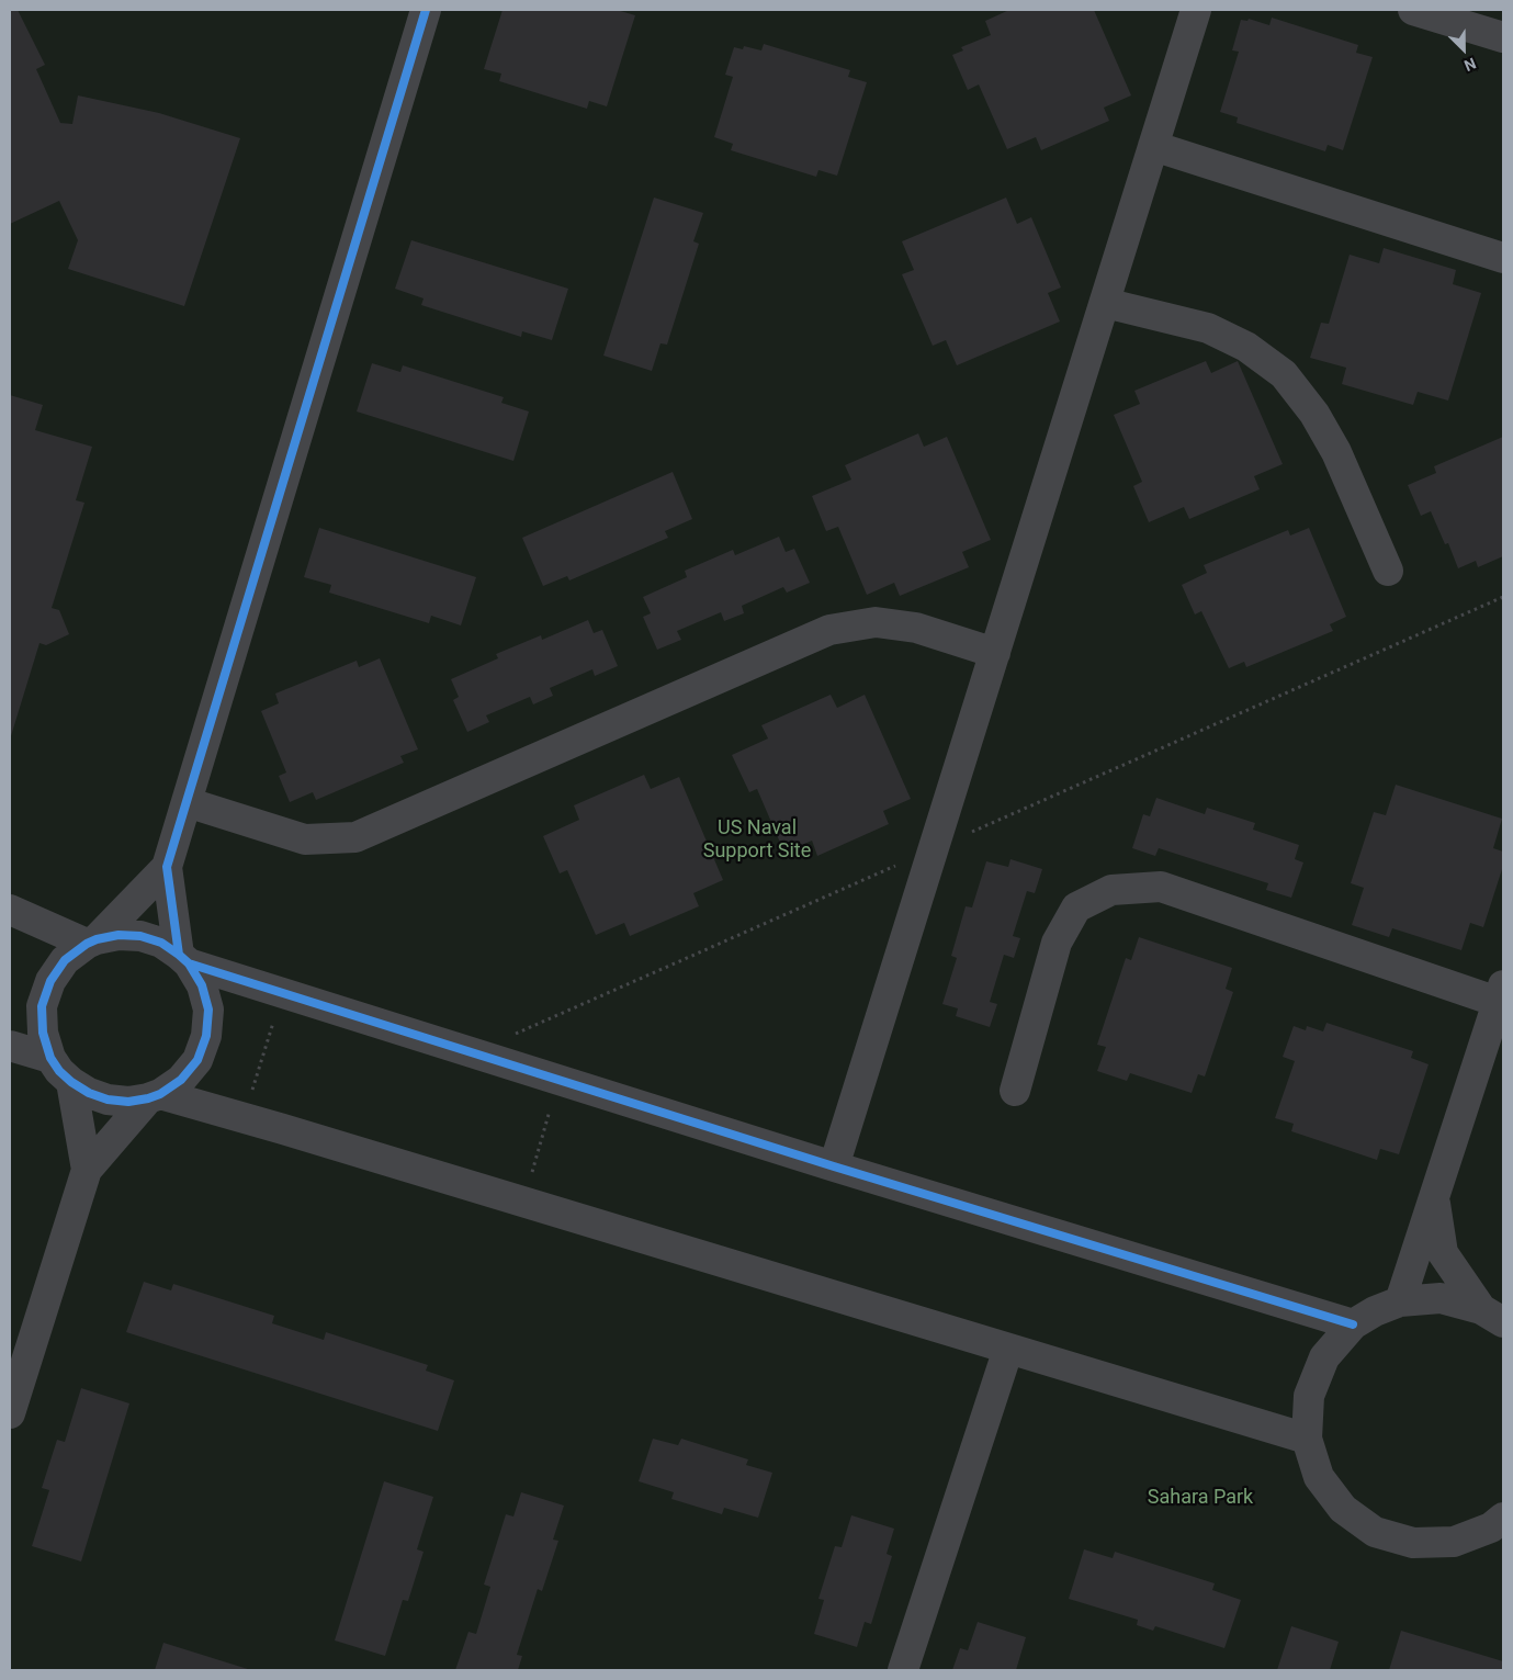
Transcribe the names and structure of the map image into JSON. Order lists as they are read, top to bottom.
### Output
{
  "parks": ["US Naval Support Site", "Sahara Park"],
  "north": "bottom right"
}
